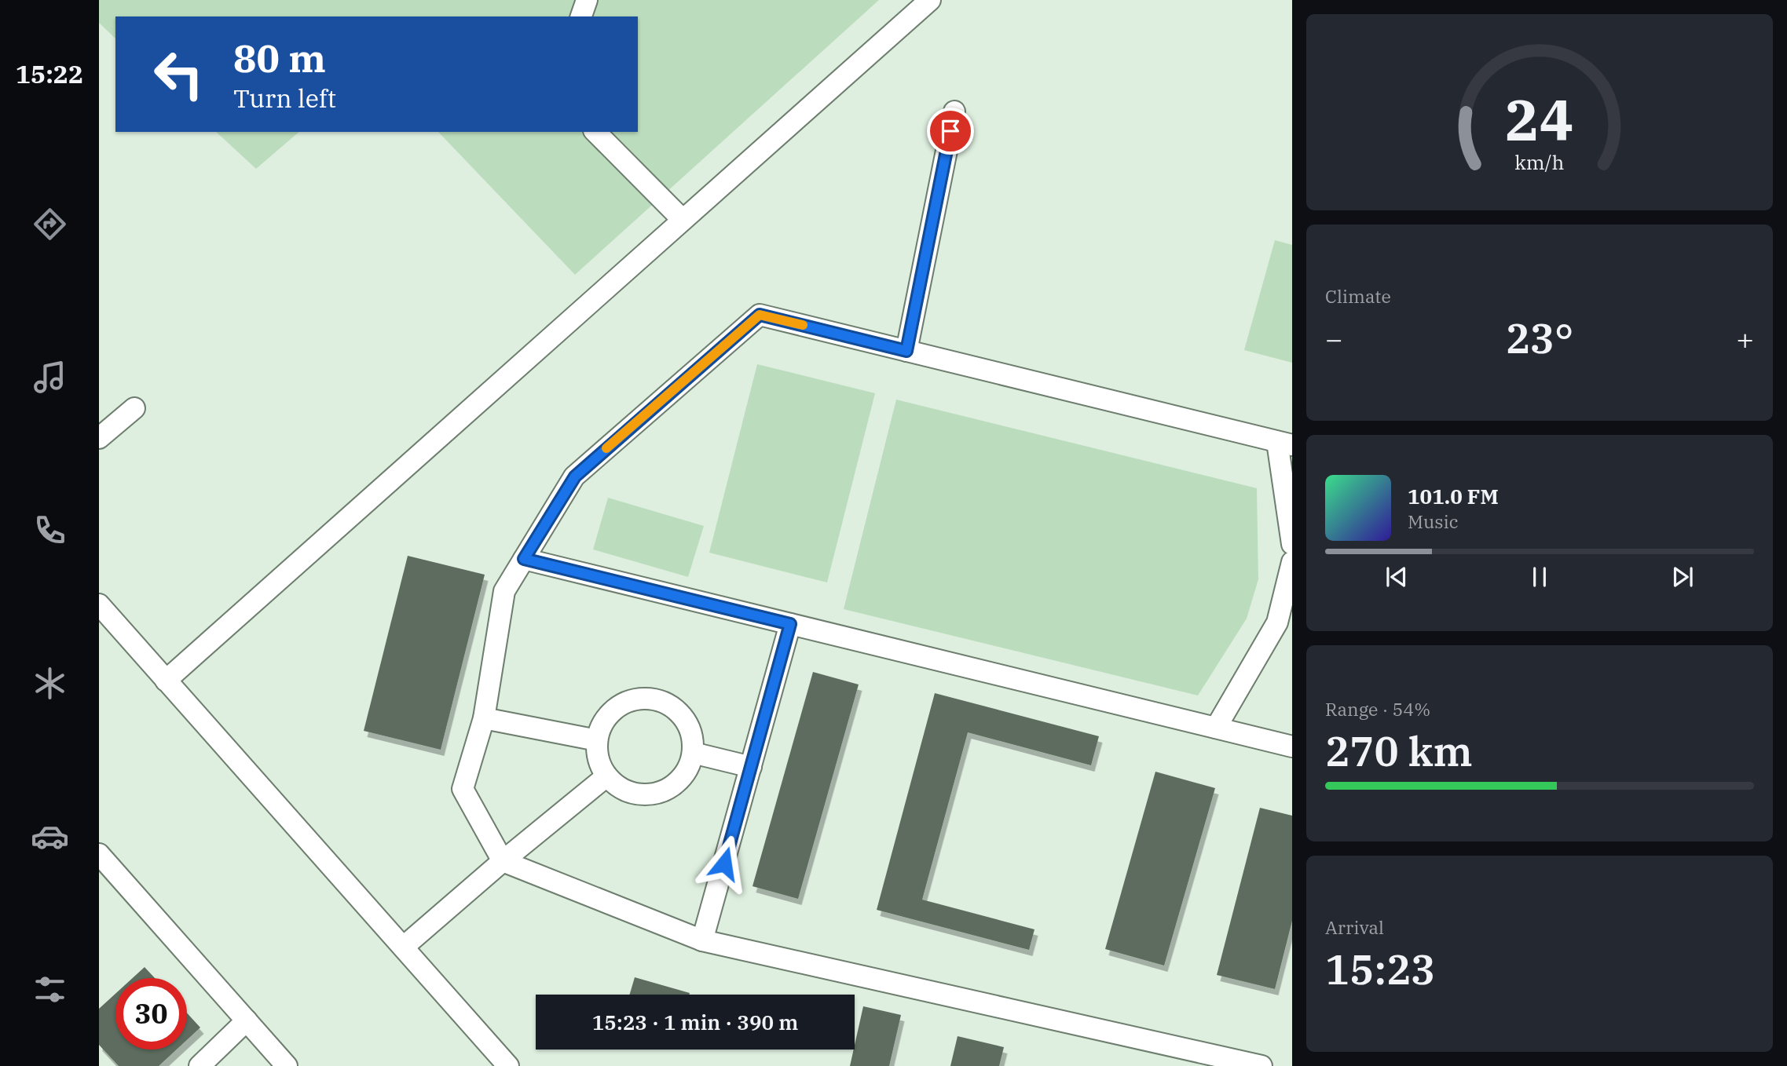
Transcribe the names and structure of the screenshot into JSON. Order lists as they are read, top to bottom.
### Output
{
  "page": {
    "tabs": "15:22",
    "turn": ["80 m", "Turn left"],
    "tile": [
      "Climate",
      ["Range · 54%", "270 km"],
      ["Arrival", "15:23"]
    ],
    "heat": ["−", "23°", "+"],
    "song": ["101.0 FM", "Music"],
    "limit": "30",
    "trip": "15:23 · 1 min · 390 m",
    "gauge": ["24", "km/h"]
  }
}
